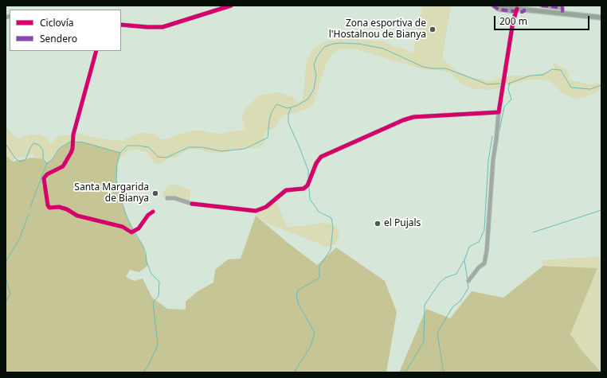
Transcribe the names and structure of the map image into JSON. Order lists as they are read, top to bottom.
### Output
{
  "places": ["Zona esportiva de l'Hostalnou de Bianya", "Santa Margarida de Bianya", "el Pujals"],
  "legend": ["Ciclovía", "Sendero"],
  "scale_bar": "200 m"
}
